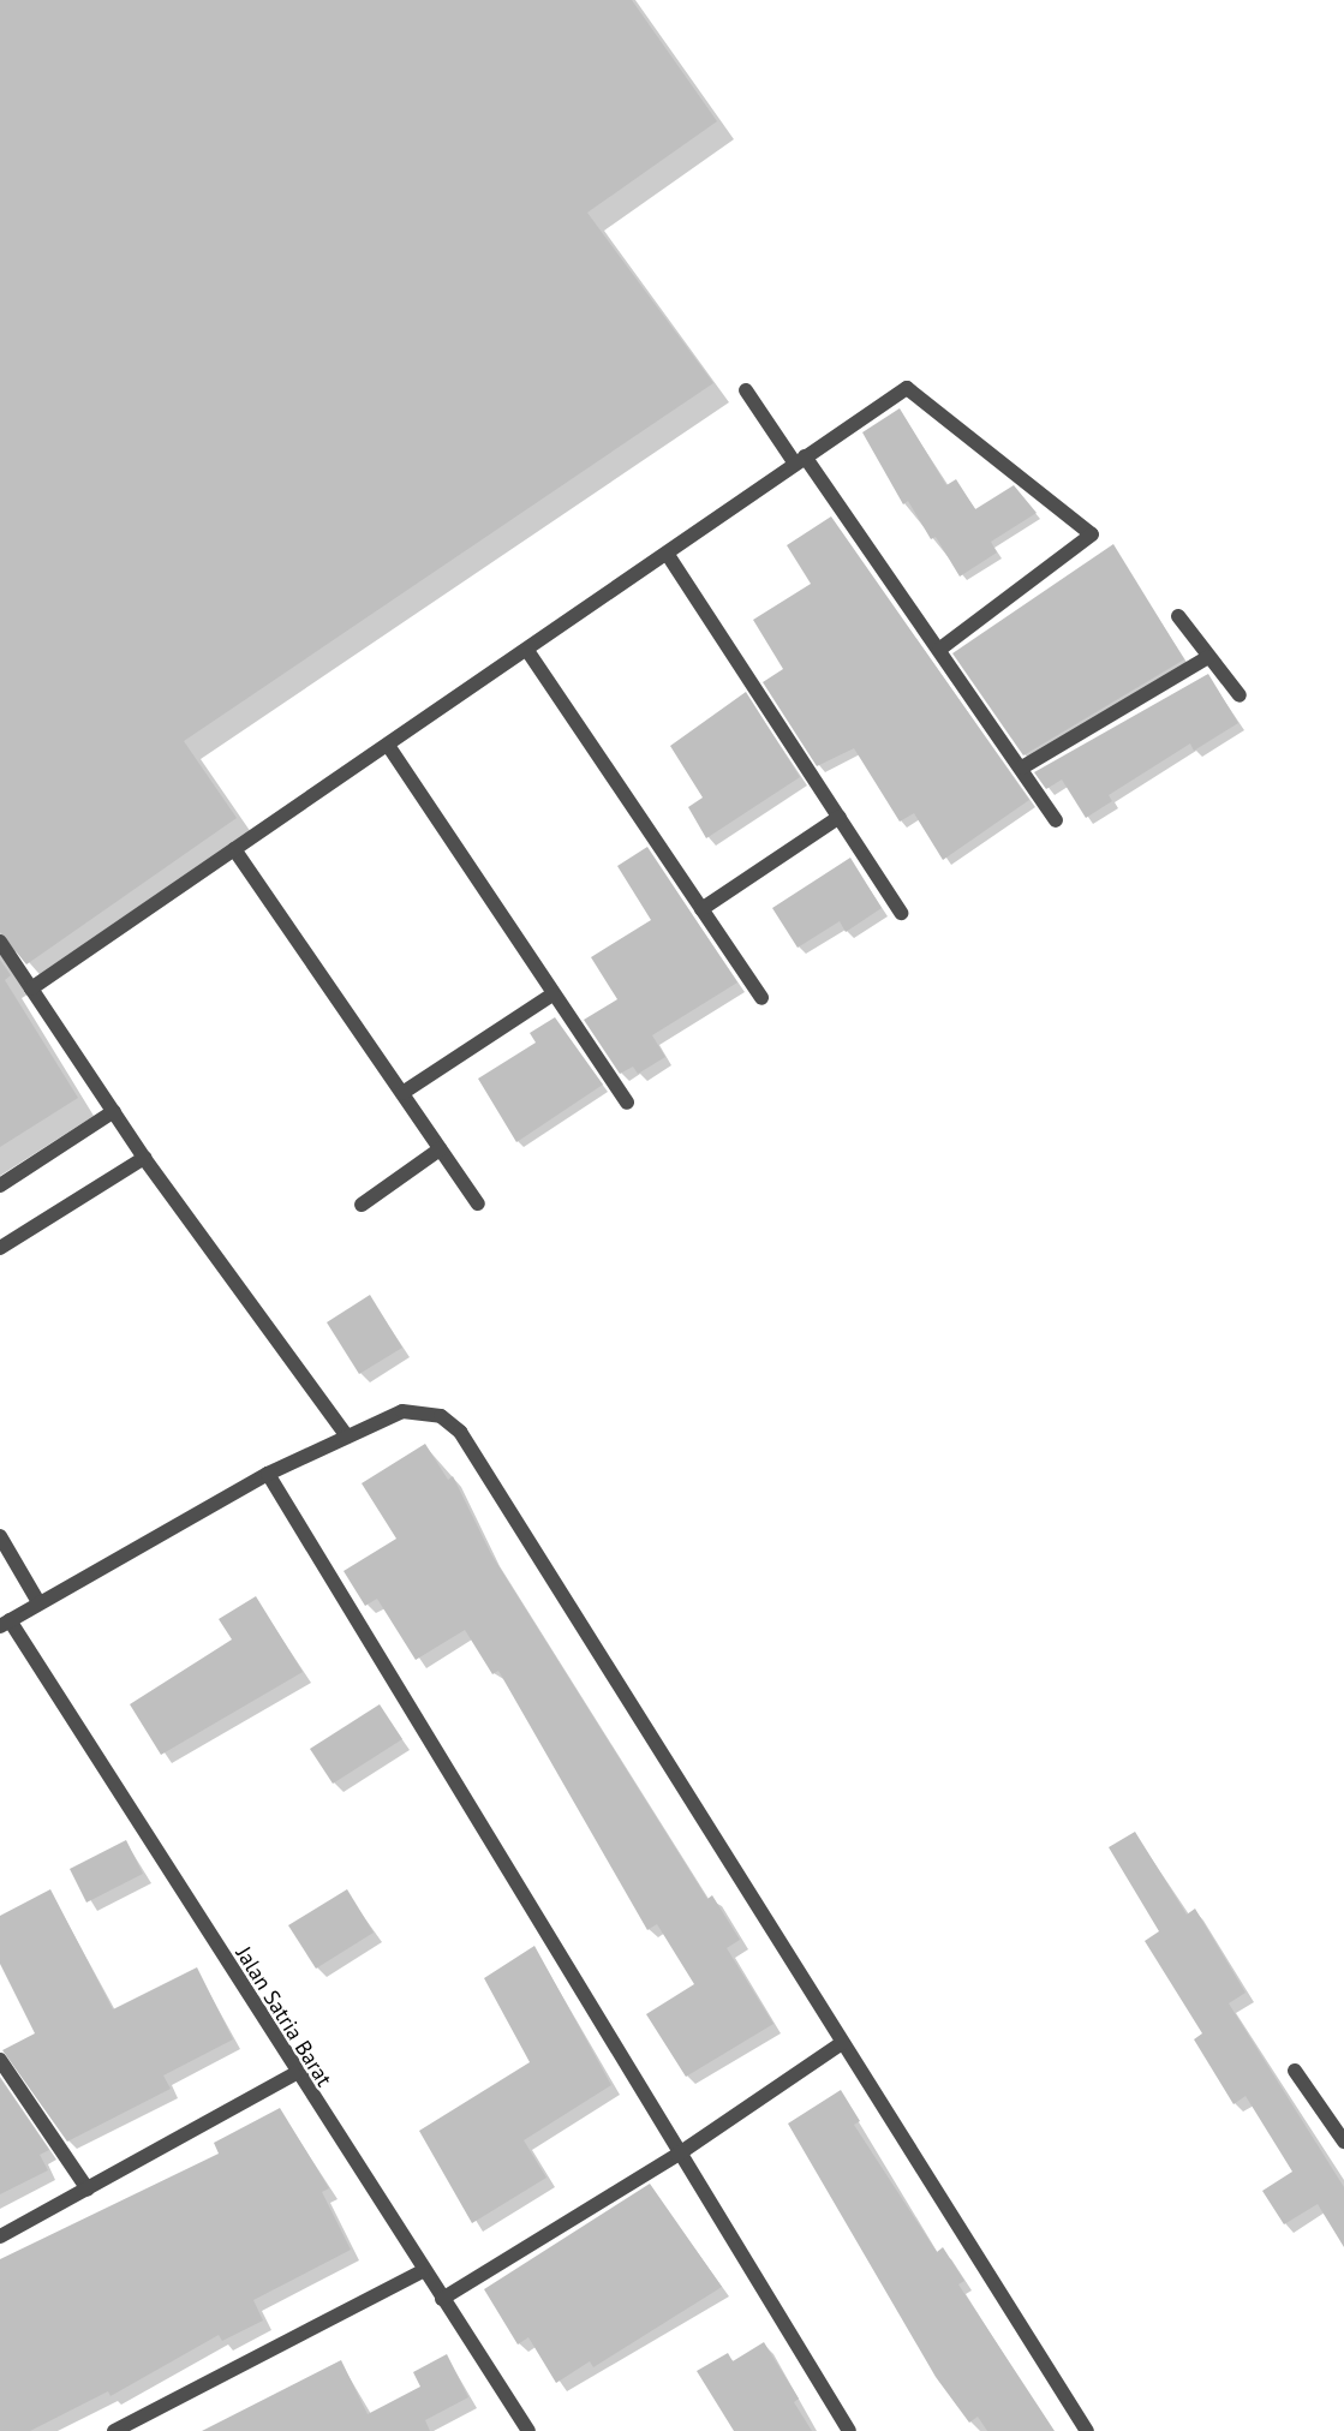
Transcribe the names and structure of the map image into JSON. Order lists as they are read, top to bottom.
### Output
{
  "streets": {
    "street": ["Jalan Satria Barat"]
  }
}
